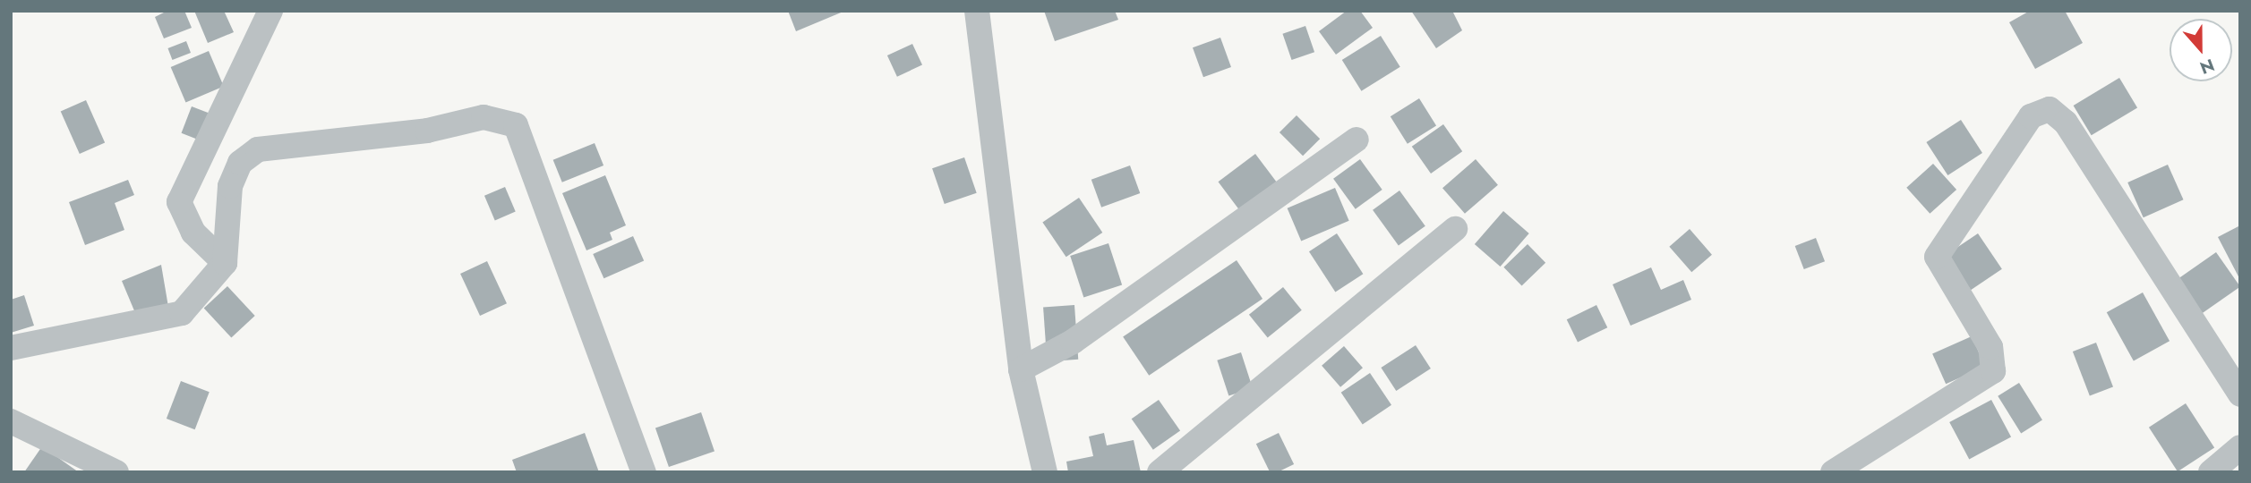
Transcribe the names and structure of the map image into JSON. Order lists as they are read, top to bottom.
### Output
{
  "north": "bottom"
}
